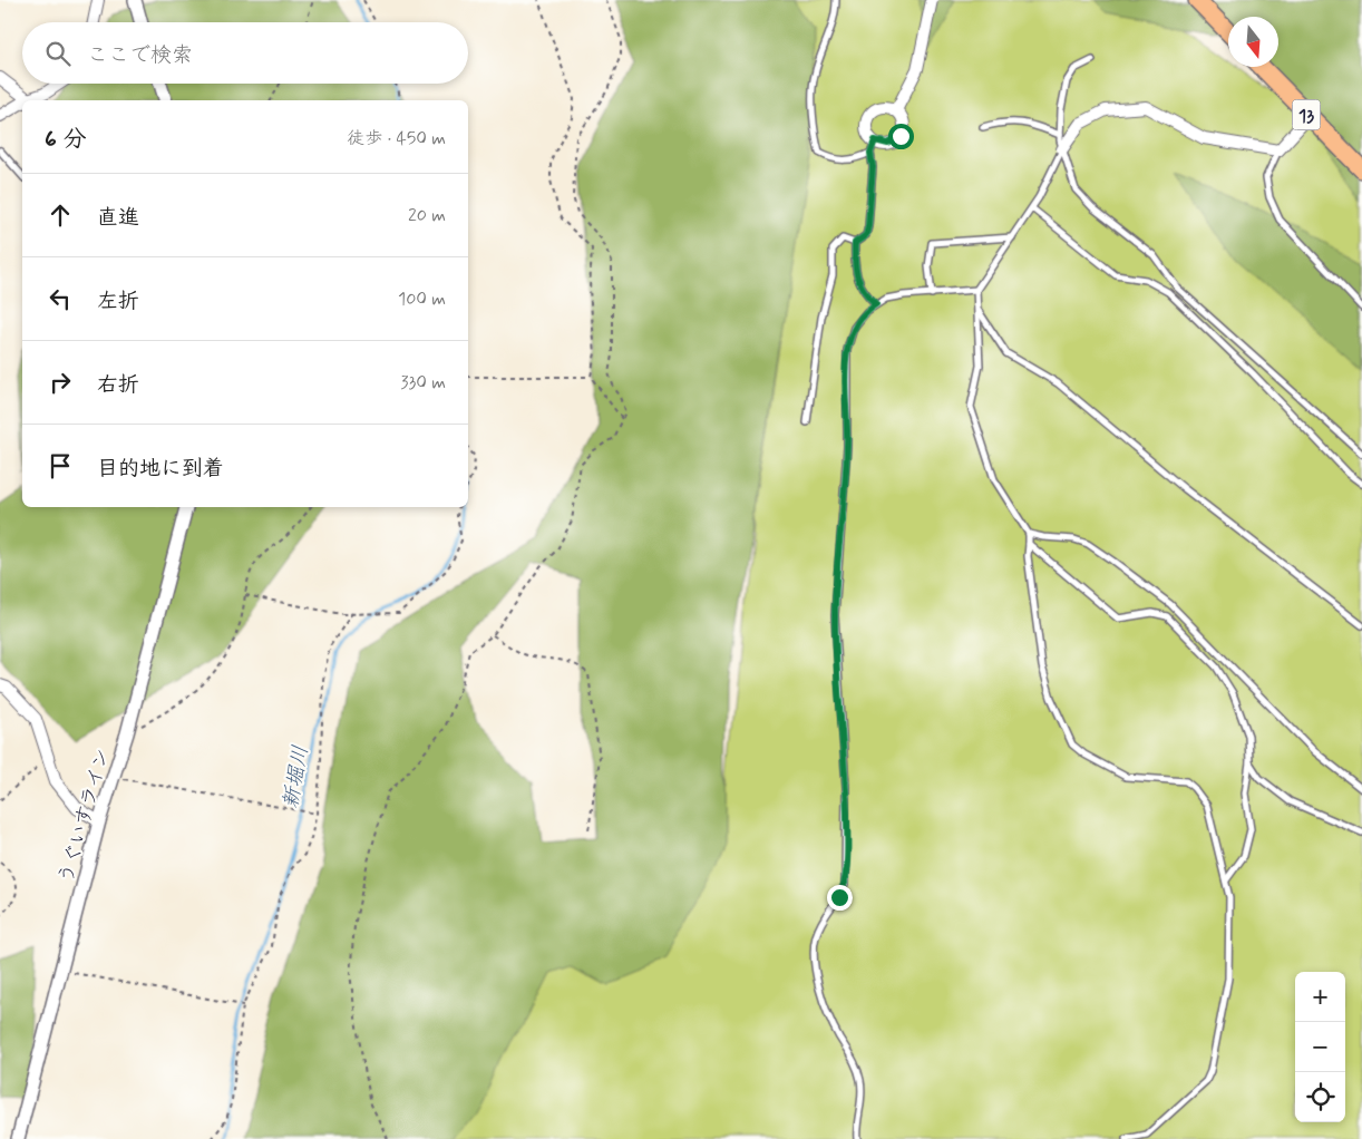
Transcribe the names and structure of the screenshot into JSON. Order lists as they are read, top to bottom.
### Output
{
  "streets": {
    "main road": ["13"],
    "street": ["うぐいすライン"]
  },
  "water": ["新堀川"],
  "north": "bottom",
  "page": {
    "search": "ここで検索",
    "heading": ["6 分", "徒歩 · 450 m"],
    "list": [
      ["直進", "20 m"],
      ["左折", "100 m"],
      ["右折", "330 m"],
      "目的地に到着"
    ],
    "map_buttons": ["+", "−"]
  }
}
